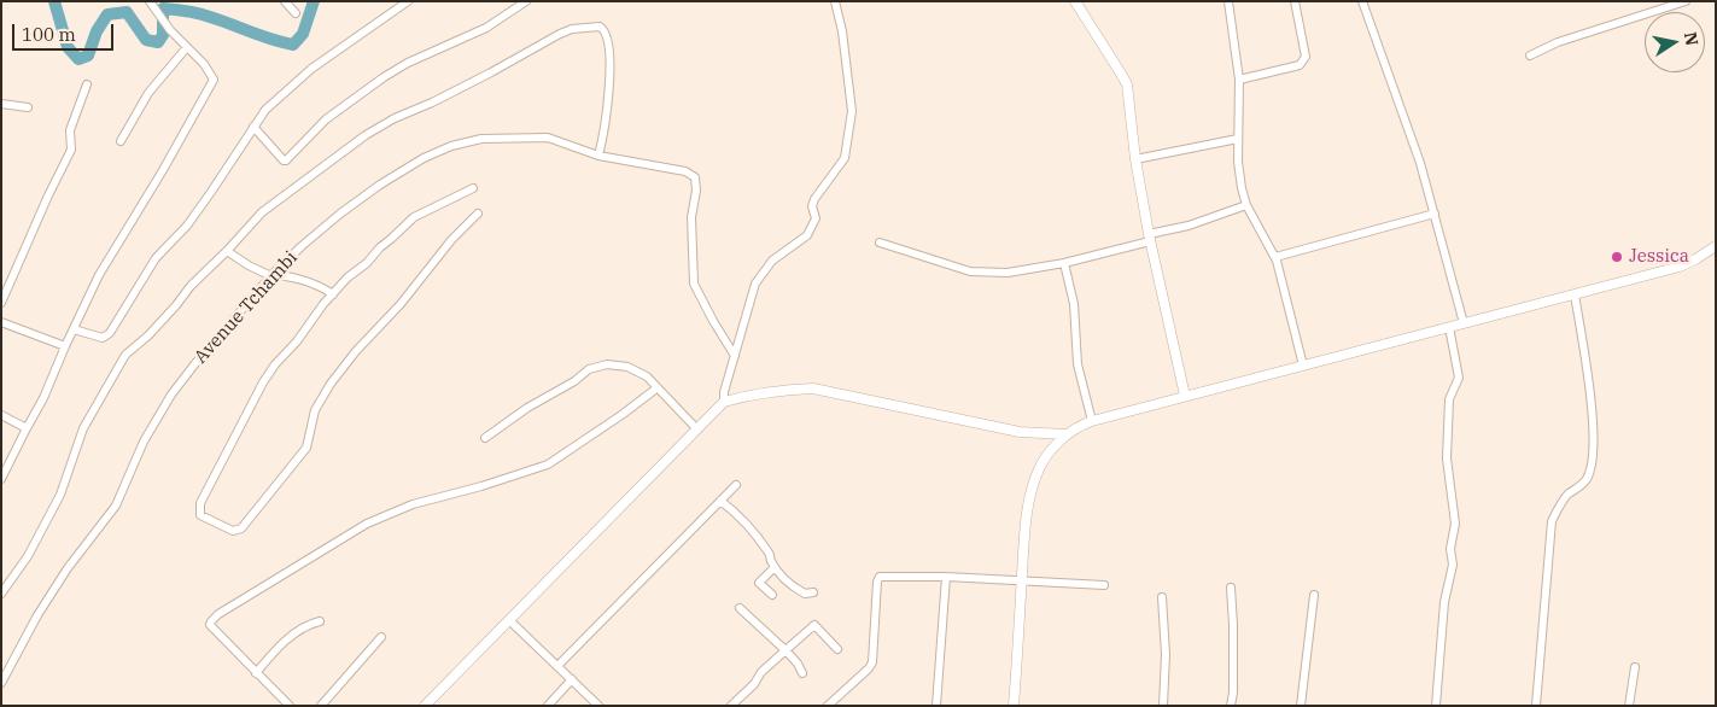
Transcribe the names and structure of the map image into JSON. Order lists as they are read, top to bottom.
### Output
{
  "streets": {
    "street": ["Avenue Tchambi"]
  },
  "places": ["Jessica"],
  "scale_bar": "100 m",
  "north": "right"
}
